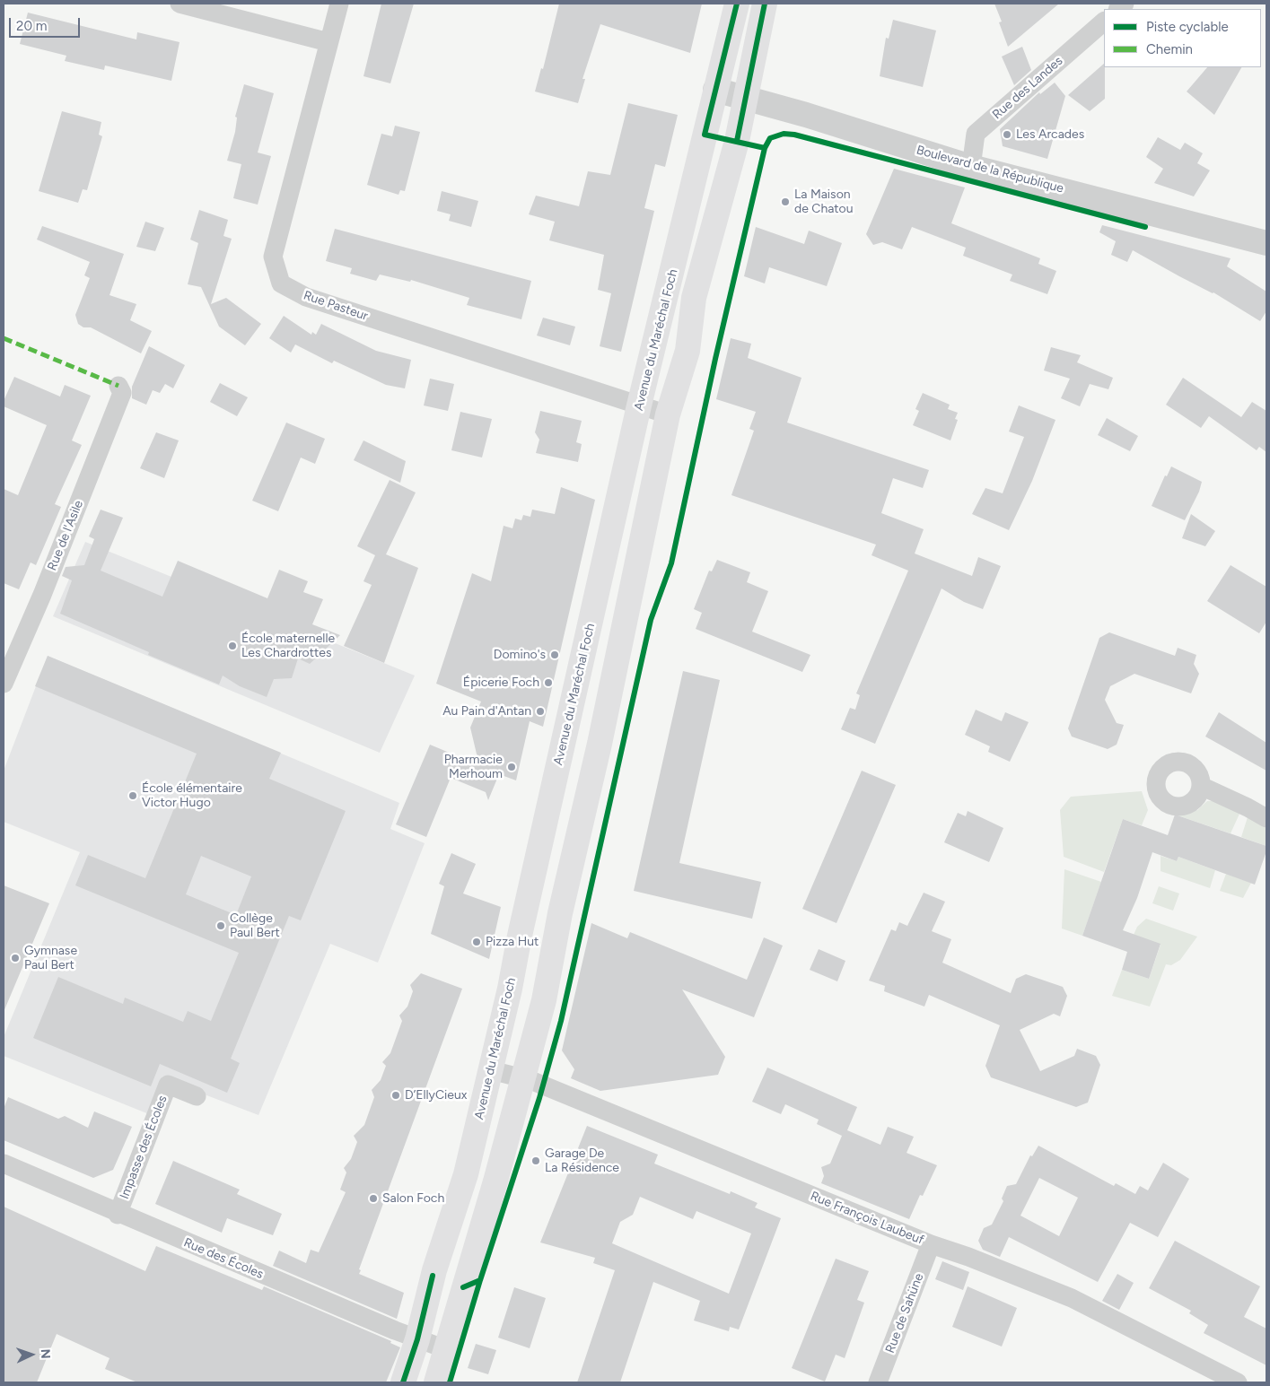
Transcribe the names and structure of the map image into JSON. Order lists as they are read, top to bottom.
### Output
{
  "streets": {
    "main road": ["Avenue du Maréchal Foch"],
    "street": [
      "Rue des Landes",
      "Boulevard de la République",
      "Rue Pasteur",
      "Rue de l'Asile",
      "Impasse des Écoles",
      "Rue François Laubeuf",
      "Rue des Écoles",
      "Rue de Sahüne"
    ]
  },
  "crossings": [
    ["Rue des Landes", "Boulevard de la République"],
    ["Boulevard de la République", "Avenue du Maréchal Foch"],
    ["Rue Pasteur", "Avenue du Maréchal Foch"],
    ["Avenue du Maréchal Foch", "Rue François Laubeuf"],
    ["Avenue du Maréchal Foch", "Rue des Écoles"],
    ["Impasse des Écoles", "Rue des Écoles"],
    ["Rue François Laubeuf", "Rue de Sahüne"]
  ],
  "places": [
    "Les Arcades",
    "La Maison de Chatou",
    "École maternelle Les Chardrottes",
    "Domino's",
    "Épicerie Foch",
    "Au Pain d'Antan",
    "Pharmacie Merhoum",
    "École élémentaire Victor Hugo",
    "Collège Paul Bert",
    "Pizza Hut",
    "Gymnase Paul Bert",
    "D’EllyCieux",
    "Garage De La Résidence",
    "Salon Foch"
  ],
  "legend": ["Piste cyclable", "Chemin"],
  "scale_bar": "20 m",
  "north": "right"
}
